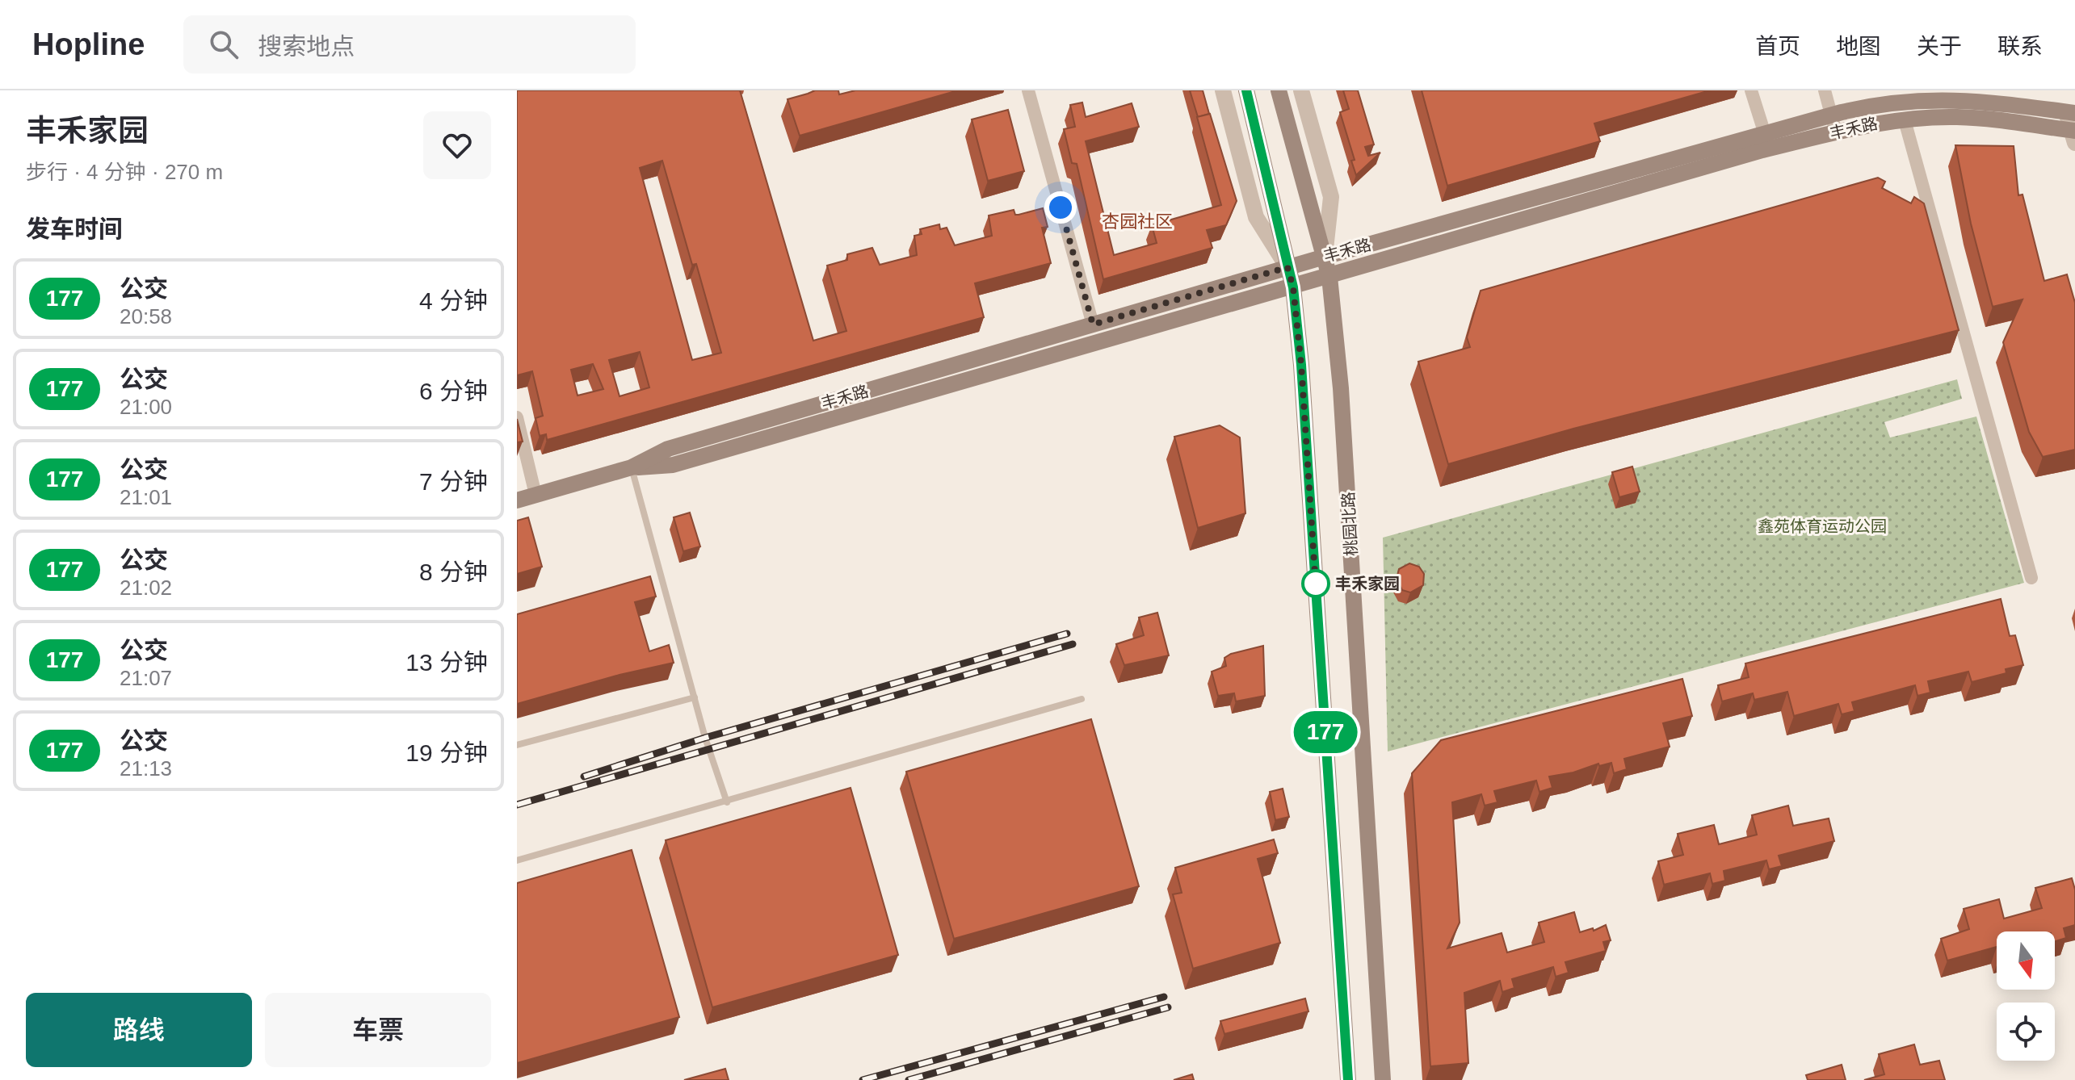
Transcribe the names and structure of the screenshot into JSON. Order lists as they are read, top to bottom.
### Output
{
  "streets": {
    "main road": ["丰禾路", "桃园北路"]
  },
  "crossings": [
    ["丰禾路", "桃园北路"]
  ],
  "districts": ["杏园社区"],
  "parks": ["鑫苑体育运动公园"],
  "places": ["丰禾家园"],
  "lines": ["bus line 177"],
  "north": "bottom",
  "page": {
    "header": "Hopline",
    "search": "搜索地点",
    "nav": [
      "首页",
      "地图",
      "关于",
      "联系"
    ],
    "heading": [
      ["丰禾家园", "步行 · 4 分钟 · 270 m"],
      "发车时间"
    ],
    "on_map": "177",
    "list": [
      {
        "mark": "177",
        "name": "公交",
        "note": "20:58",
        "value": "4 分钟"
      },
      {
        "mark": "177",
        "name": "公交",
        "note": "21:00",
        "value": "6 分钟"
      },
      {
        "mark": "177",
        "name": "公交",
        "note": "21:01",
        "value": "7 分钟"
      },
      {
        "mark": "177",
        "name": "公交",
        "note": "21:02",
        "value": "8 分钟"
      },
      {
        "mark": "177",
        "name": "公交",
        "note": "21:07",
        "value": "13 分钟"
      },
      {
        "mark": "177",
        "name": "公交",
        "note": "21:13",
        "value": "19 分钟"
      }
    ],
    "buttons": ["路线", "车票"]
  }
}
